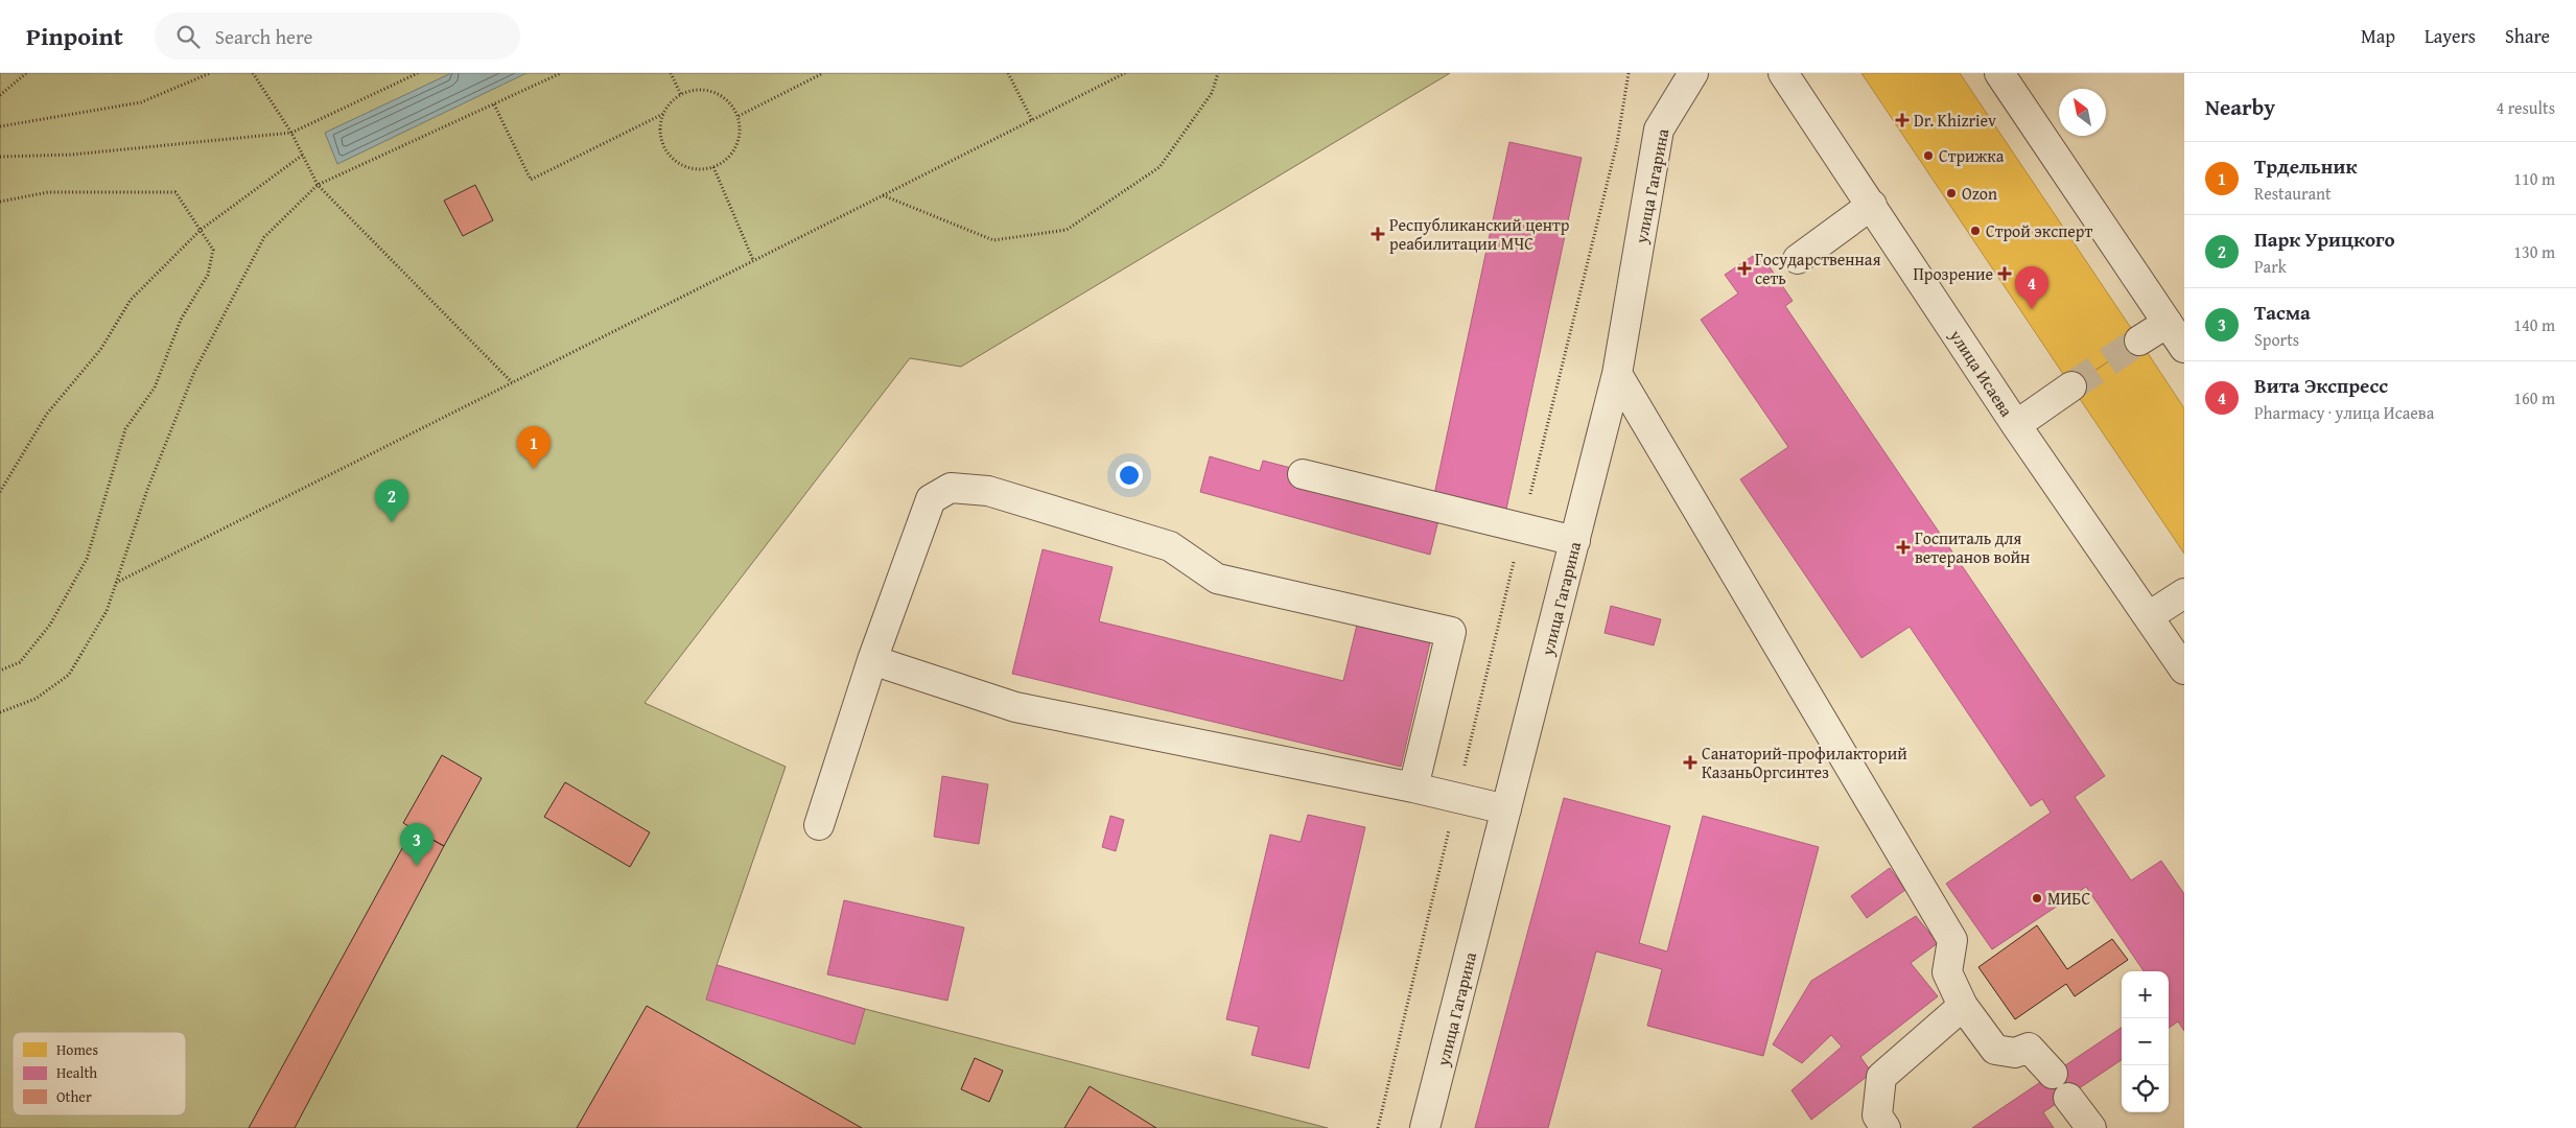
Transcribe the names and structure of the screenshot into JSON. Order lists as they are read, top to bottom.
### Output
{
  "streets": {
    "street": ["улица Гагарина", "улица Исаева"]
  },
  "places": {
    "health": [
      "Dr. Khizriev",
      "Республиканский центр реабилитации МЧС",
      "Государственная сеть",
      "Прозрение",
      "Госпиталь для ветеранов войн",
      "Санаторий-профилакторий КазаньОргсинтез"
    ],
    "other": [
      "Стрижка",
      "Ozon",
      "Строй эксперт",
      "МИБС"
    ]
  },
  "legend": ["Homes", "Health", "Other"],
  "north": "top left",
  "page": {
    "header": "Pinpoint",
    "search": "Search here",
    "nav": ["Map", "Layers", "Share"],
    "heading": ["Nearby", "4 results"],
    "list": [
      {
        "mark": "1",
        "name": "Трдельник",
        "note": "Restaurant",
        "value": "110 m"
      },
      {
        "mark": "2",
        "name": "Парк Урицкого",
        "note": "Park",
        "value": "130 m"
      },
      {
        "mark": "3",
        "name": "Тасма",
        "note": "Sports",
        "value": "140 m"
      },
      {
        "mark": "4",
        "name": "Вита Экспресс",
        "note": "Pharmacy · улица Исаева",
        "value": "160 m"
      }
    ],
    "pins": [
      "4",
      "1",
      "2",
      "3"
    ],
    "map_buttons": ["+", "−"]
  }
}
